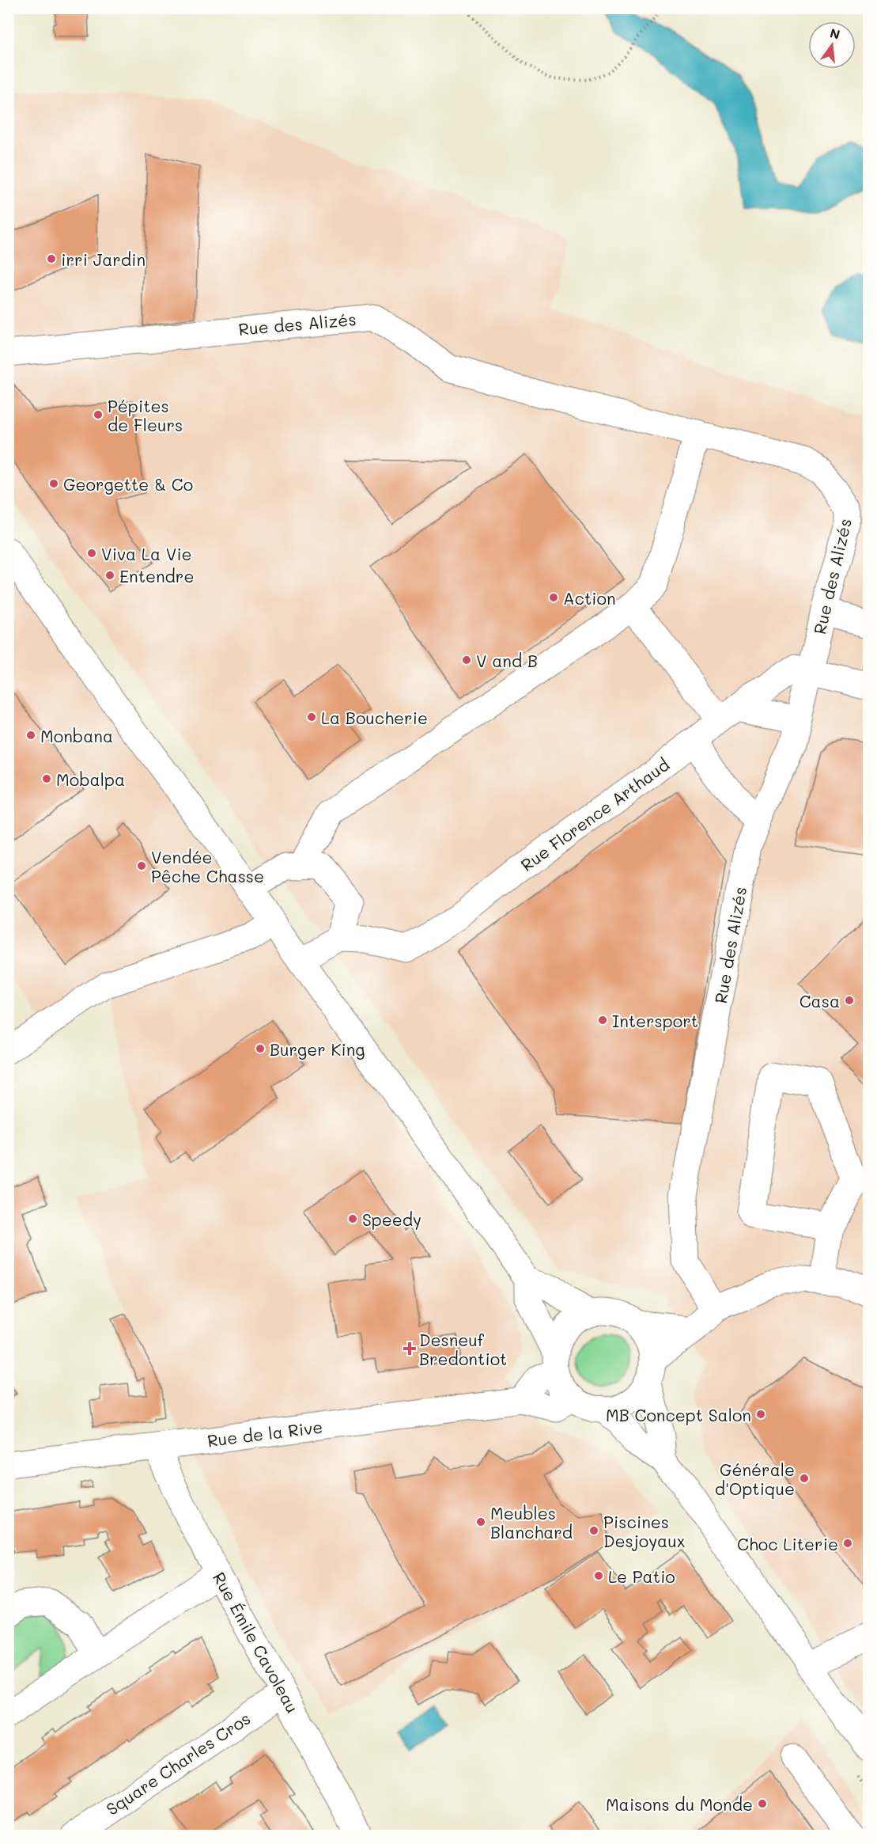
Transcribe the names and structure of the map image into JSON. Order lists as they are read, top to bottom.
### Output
{
  "streets": {
    "street": [
      "Rue des Alizés",
      "Rue Florence Arthaud",
      "Rue de la Rive",
      "Rue Émile Cavoleau",
      "Square Charles Cros"
    ]
  },
  "crossings": [
    ["Rue des Alizés", "Rue Florence Arthaud"],
    ["Rue de la Rive", "Rue Émile Cavoleau"],
    ["Rue Émile Cavoleau", "Square Charles Cros"]
  ],
  "places": {
    "other": [
      "irri Jardin",
      "Pépites de Fleurs",
      "Georgette & Co",
      "Viva La Vie",
      "Entendre",
      "Action",
      "V and B",
      "La Boucherie",
      "Monbana",
      "Mobalpa",
      "Vendée Pêche Chasse",
      "Casa",
      "Intersport",
      "Burger King",
      "Speedy",
      "MB Concept Salon",
      "Générale d'Optique",
      "Meubles Blanchard",
      "Piscines Desjoyaux",
      "Choc Literie",
      "Le Patio",
      "Maisons du Monde"
    ],
    "health": ["Desneuf Bredontiot"]
  },
  "north": "top"
}
